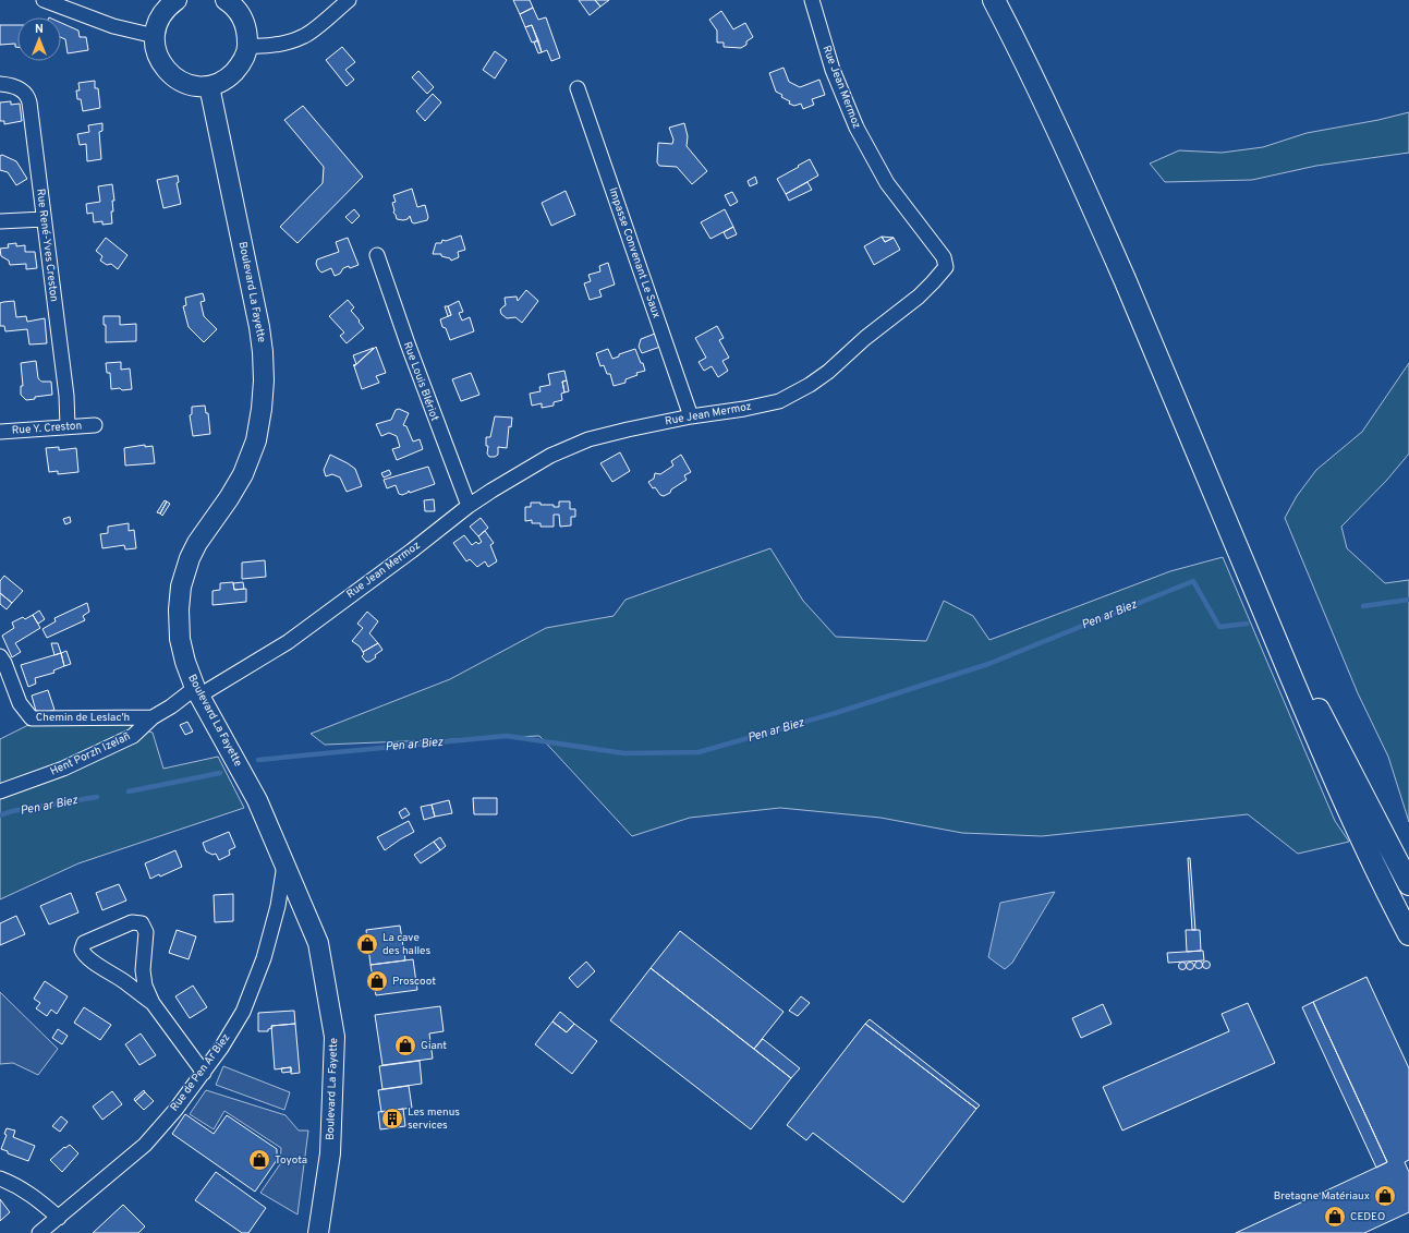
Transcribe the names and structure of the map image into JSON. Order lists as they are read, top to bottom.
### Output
{
  "streets": {
    "main road": ["Boulevard La Fayette"],
    "street": [
      "Rue Jean Mermoz",
      "Rue René-Yves Creston",
      "Impasse Convenant Le Saux",
      "Rue Louis Blériot",
      "Rue Y. Creston",
      "Chemin de Leslac'h",
      "Hent Porzh Izelañ",
      "Rue de Pen Ar Biez"
    ]
  },
  "crossings": [
    ["Rue Jean Mermoz", "Impasse Convenant Le Saux"],
    ["Rue Jean Mermoz", "Boulevard La Fayette"],
    ["Rue Jean Mermoz", "Rue Louis Blériot"],
    ["Rue Jean Mermoz", "Hent Porzh Izelañ"],
    ["Rue René-Yves Creston", "Rue Y. Creston"],
    ["Boulevard La Fayette", "Hent Porzh Izelañ"],
    ["Boulevard La Fayette", "Rue de Pen Ar Biez"],
    ["Chemin de Leslac'h", "Hent Porzh Izelañ"]
  ],
  "water": ["Pen ar Biez"],
  "places": {
    "shop": [
      "La cave des halles",
      "Proscoot",
      "Giant",
      "Toyota",
      "Bretagne Matériaux",
      "CEDEO"
    ],
    "building": ["Les menus services"]
  },
  "north": "top"
}
